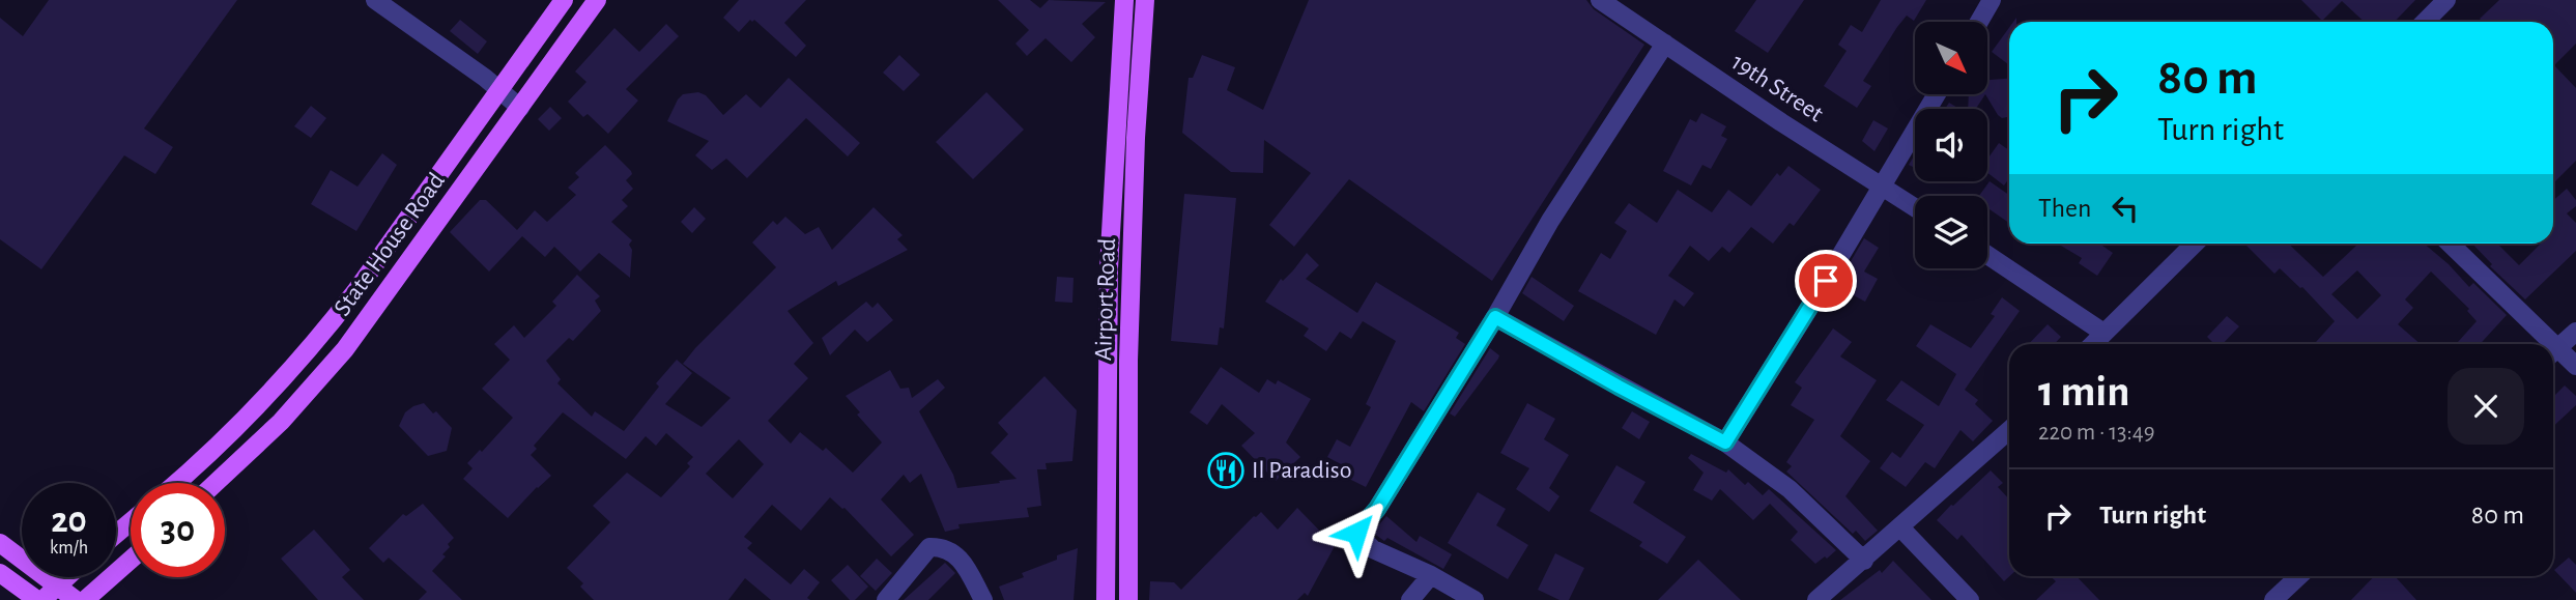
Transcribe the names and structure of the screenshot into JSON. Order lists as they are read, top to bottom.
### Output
{
  "streets": {
    "main road": ["State House Road", "Airport Road"],
    "street": ["19th Street"]
  },
  "places": {
    "restaurant": ["Il Paradiso"]
  },
  "north": "bottom right",
  "page": {
    "turn": ["80 m", "Turn right"],
    "then": "Then",
    "heading": ["1 min", "220 m · 13:49"],
    "list": [
      {
        "name": "Turn right",
        "value": "80 m"
      }
    ],
    "speed": "20 km/h",
    "limit": "30"
  }
}
